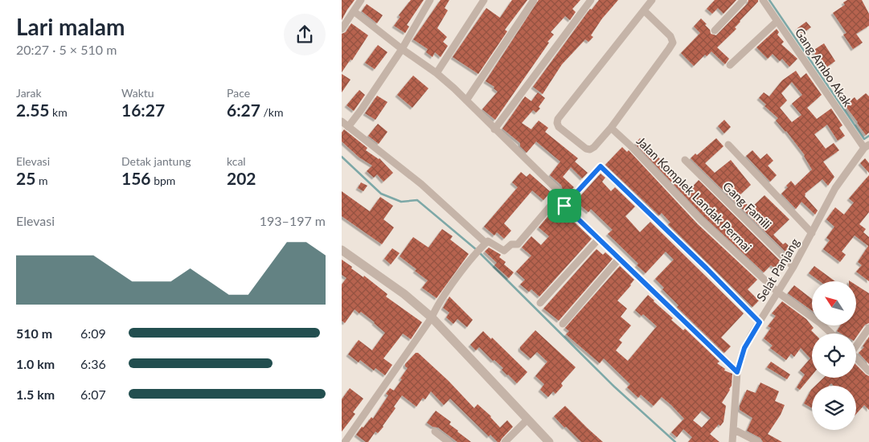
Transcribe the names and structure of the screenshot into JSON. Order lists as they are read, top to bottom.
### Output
{
  "streets": {
    "street": [
      "Gang Ambo Akak",
      "Jalan Komplek Landak Permai",
      "Gang Famili",
      "Selat Panjang"
    ]
  },
  "crossings": [
    ["Gang Ambo Akak", "Selat Panjang"],
    ["Jalan Komplek Landak Permai", "Selat Panjang"],
    ["Gang Famili", "Selat Panjang"]
  ],
  "north": "top left",
  "page": {
    "heading": ["Lari malam", "20:27 · 5 × 510 m"],
    "stats": [
      ["Jarak", "2.55 km"],
      ["Waktu", "16:27"],
      ["Pace", "6:27 /km"],
      ["Elevasi", "25 m"],
      ["Detak jantung", "156 bpm"],
      ["kcal", "202"]
    ],
    "chart": ["Elevasi", "193–197 m"],
    "list": [
      {
        "name": "510 m",
        "note": "6:09"
      },
      {
        "name": "1.0 km",
        "note": "6:36"
      },
      {
        "name": "1.5 km",
        "note": "6:07"
      }
    ]
  }
}
